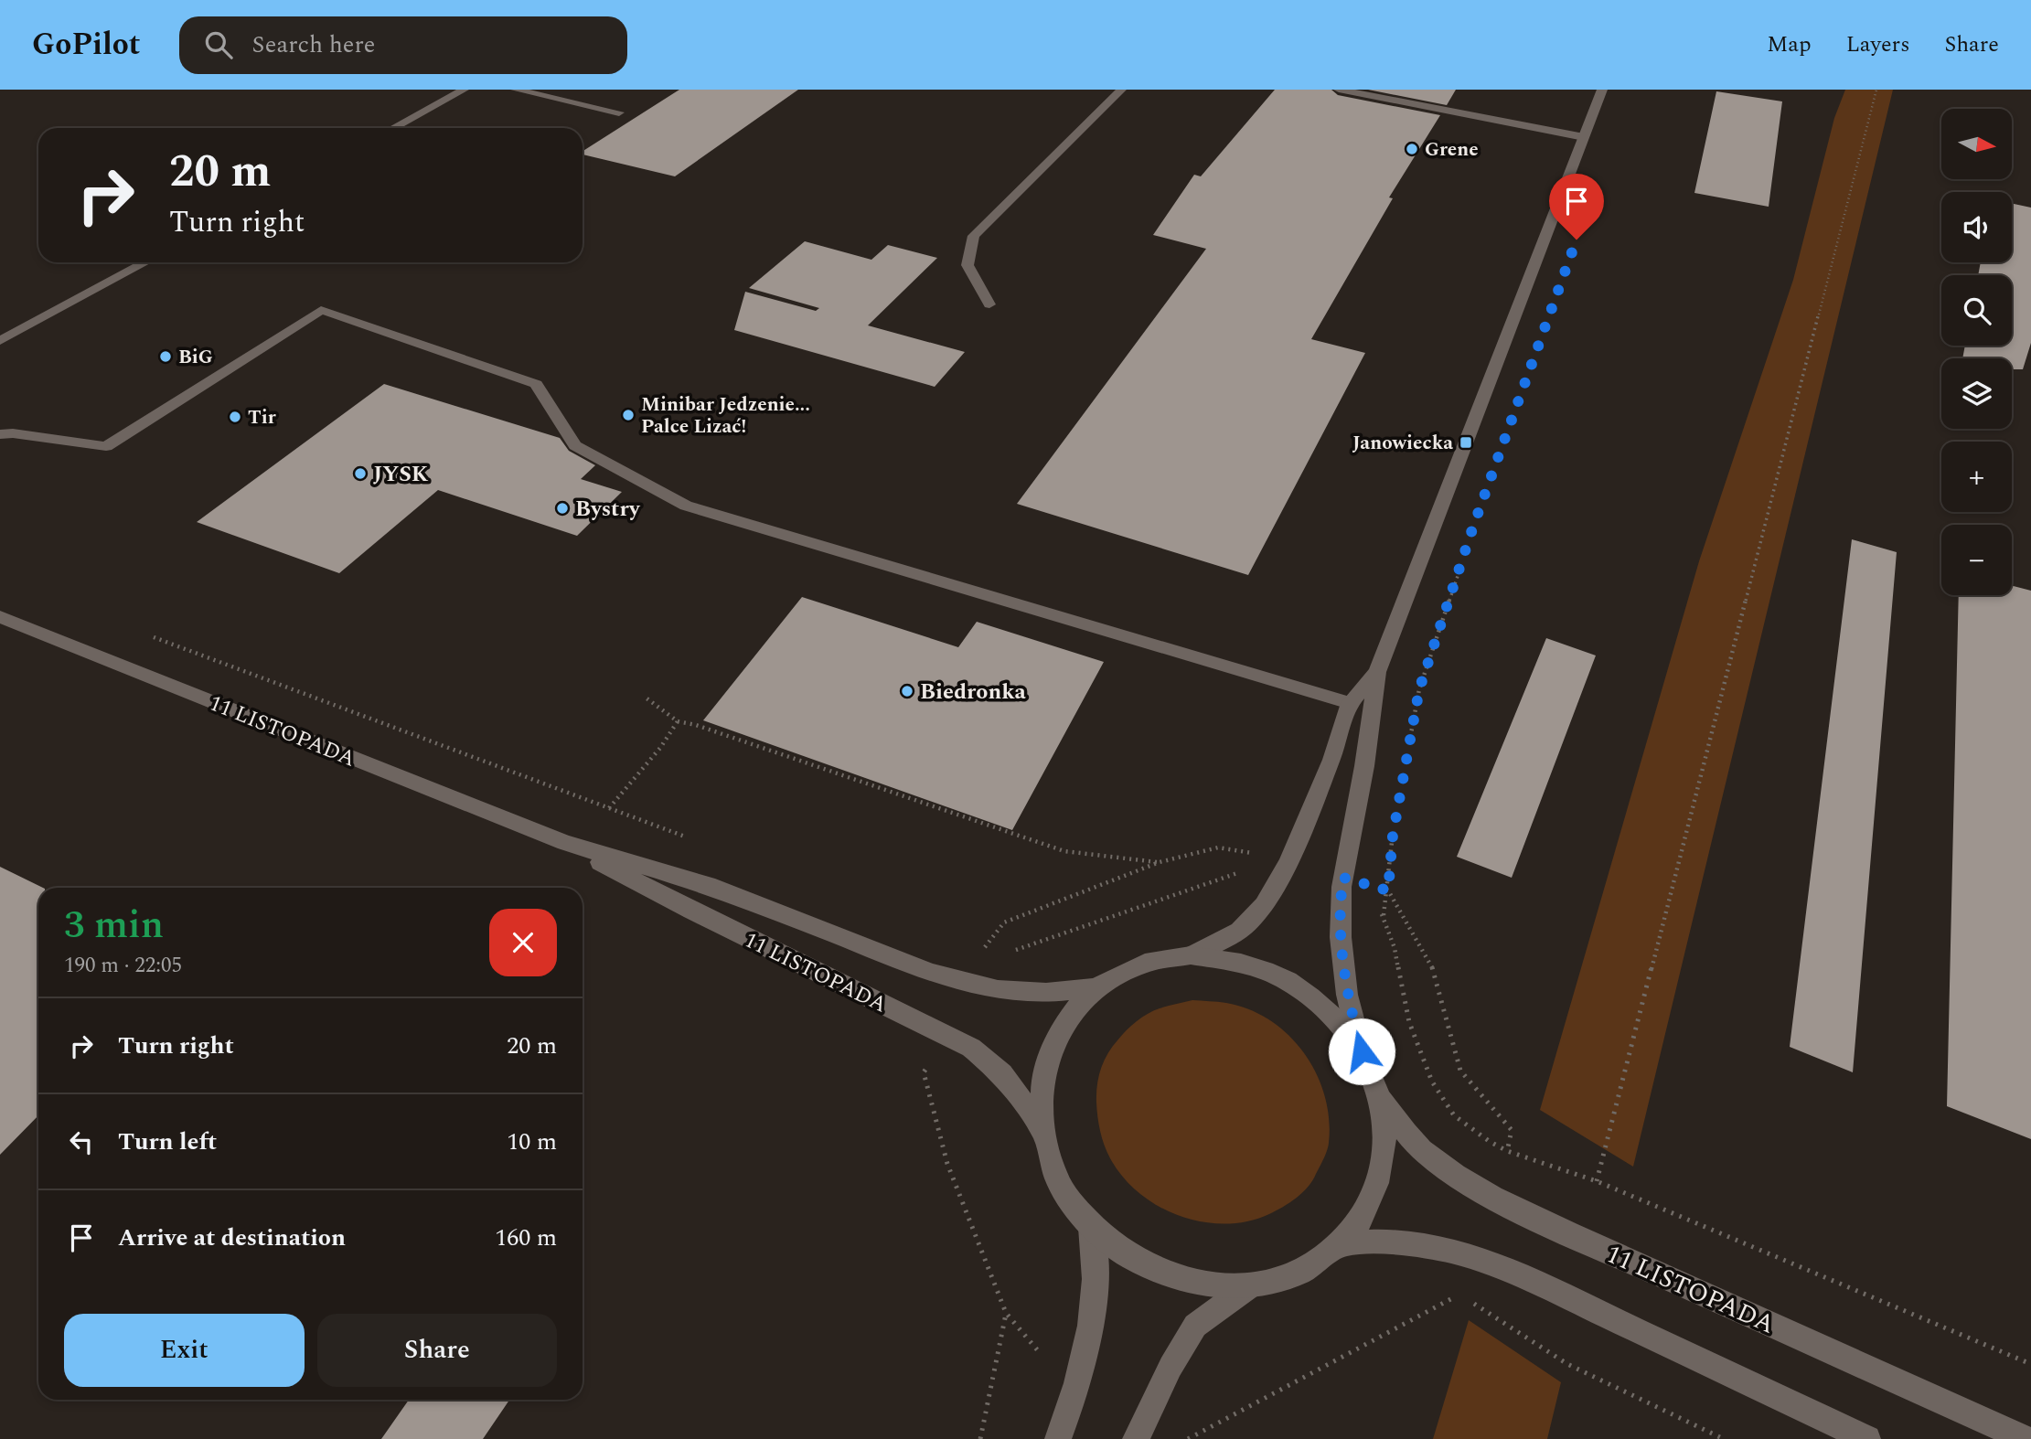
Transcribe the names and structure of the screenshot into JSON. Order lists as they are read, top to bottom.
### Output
{
  "streets": {
    "main road": ["11 LISTOPADA"]
  },
  "places": {
    "other": [
      "Grene",
      "BiG",
      "Minibar Jedzenie... Palce Lizać!",
      "Tir",
      "JYSK",
      "Bystry",
      "Biedronka"
    ],
    "transit": ["Janowiecka"]
  },
  "north": "right",
  "page": {
    "header": "GoPilot",
    "search": "Search here",
    "nav": ["Map", "Layers", "Share"],
    "map_buttons": ["+", "−"],
    "turn": ["20 m", "Turn right"],
    "heading": ["3 min", "190 m · 22:05"],
    "list": [
      {
        "name": "Turn right",
        "value": "20 m"
      },
      {
        "name": "Turn left",
        "value": "10 m"
      },
      {
        "name": "Arrive at destination",
        "value": "160 m"
      }
    ],
    "buttons": ["Exit", "Share"]
  }
}
